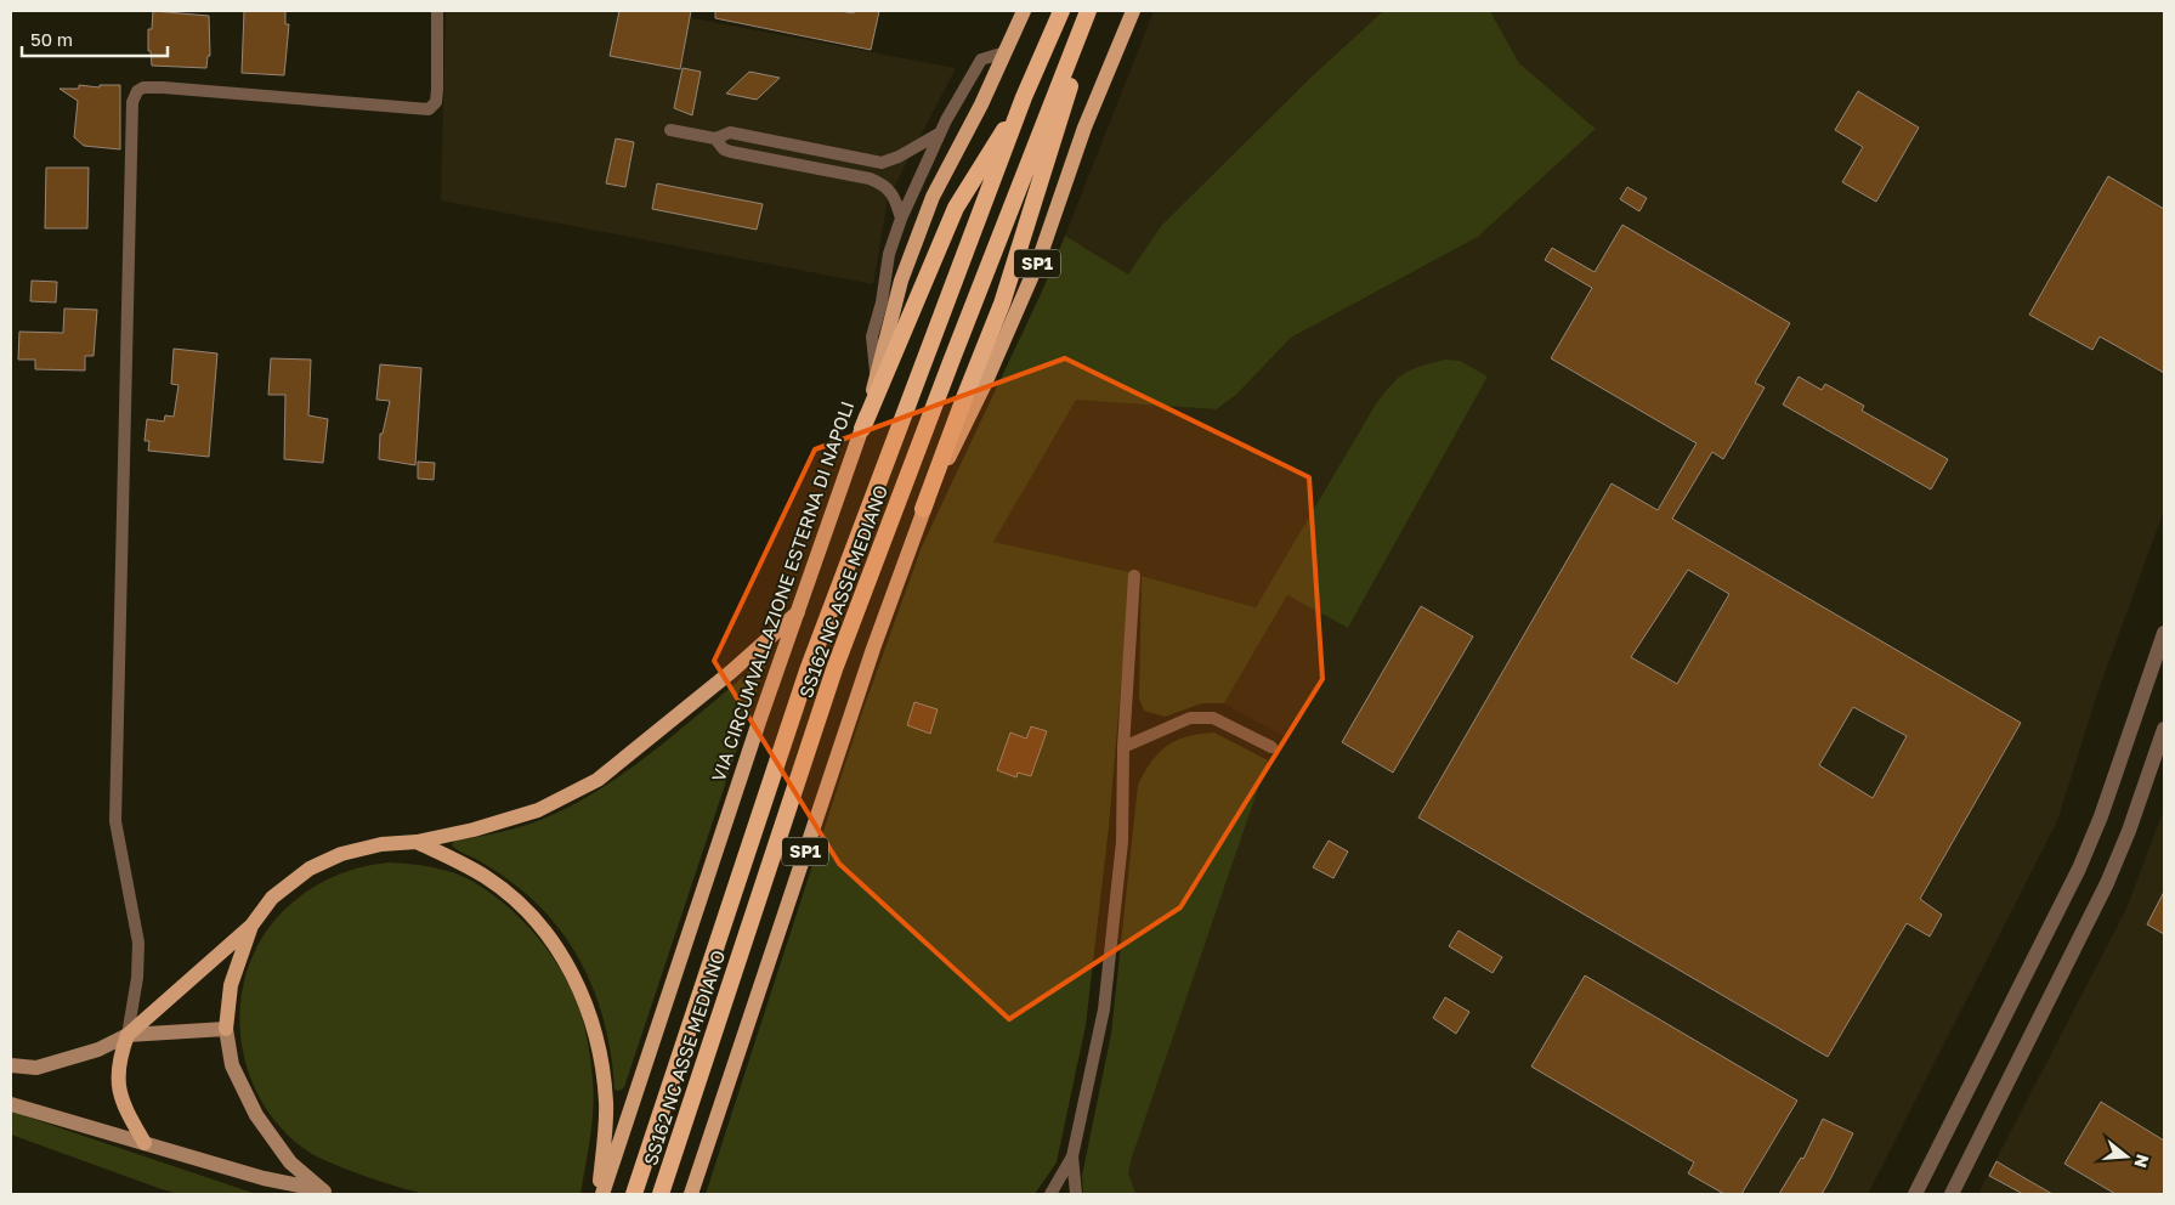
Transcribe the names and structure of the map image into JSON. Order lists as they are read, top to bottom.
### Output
{
  "streets": {
    "highway": ["SS162 NC ASSE MEDIANO"],
    "main road": ["SP1", "VIA CIRCUMVALLAZIONE ESTERNA DI NAPOLI"]
  },
  "scale_bar": "50 m",
  "north": "right"
}
